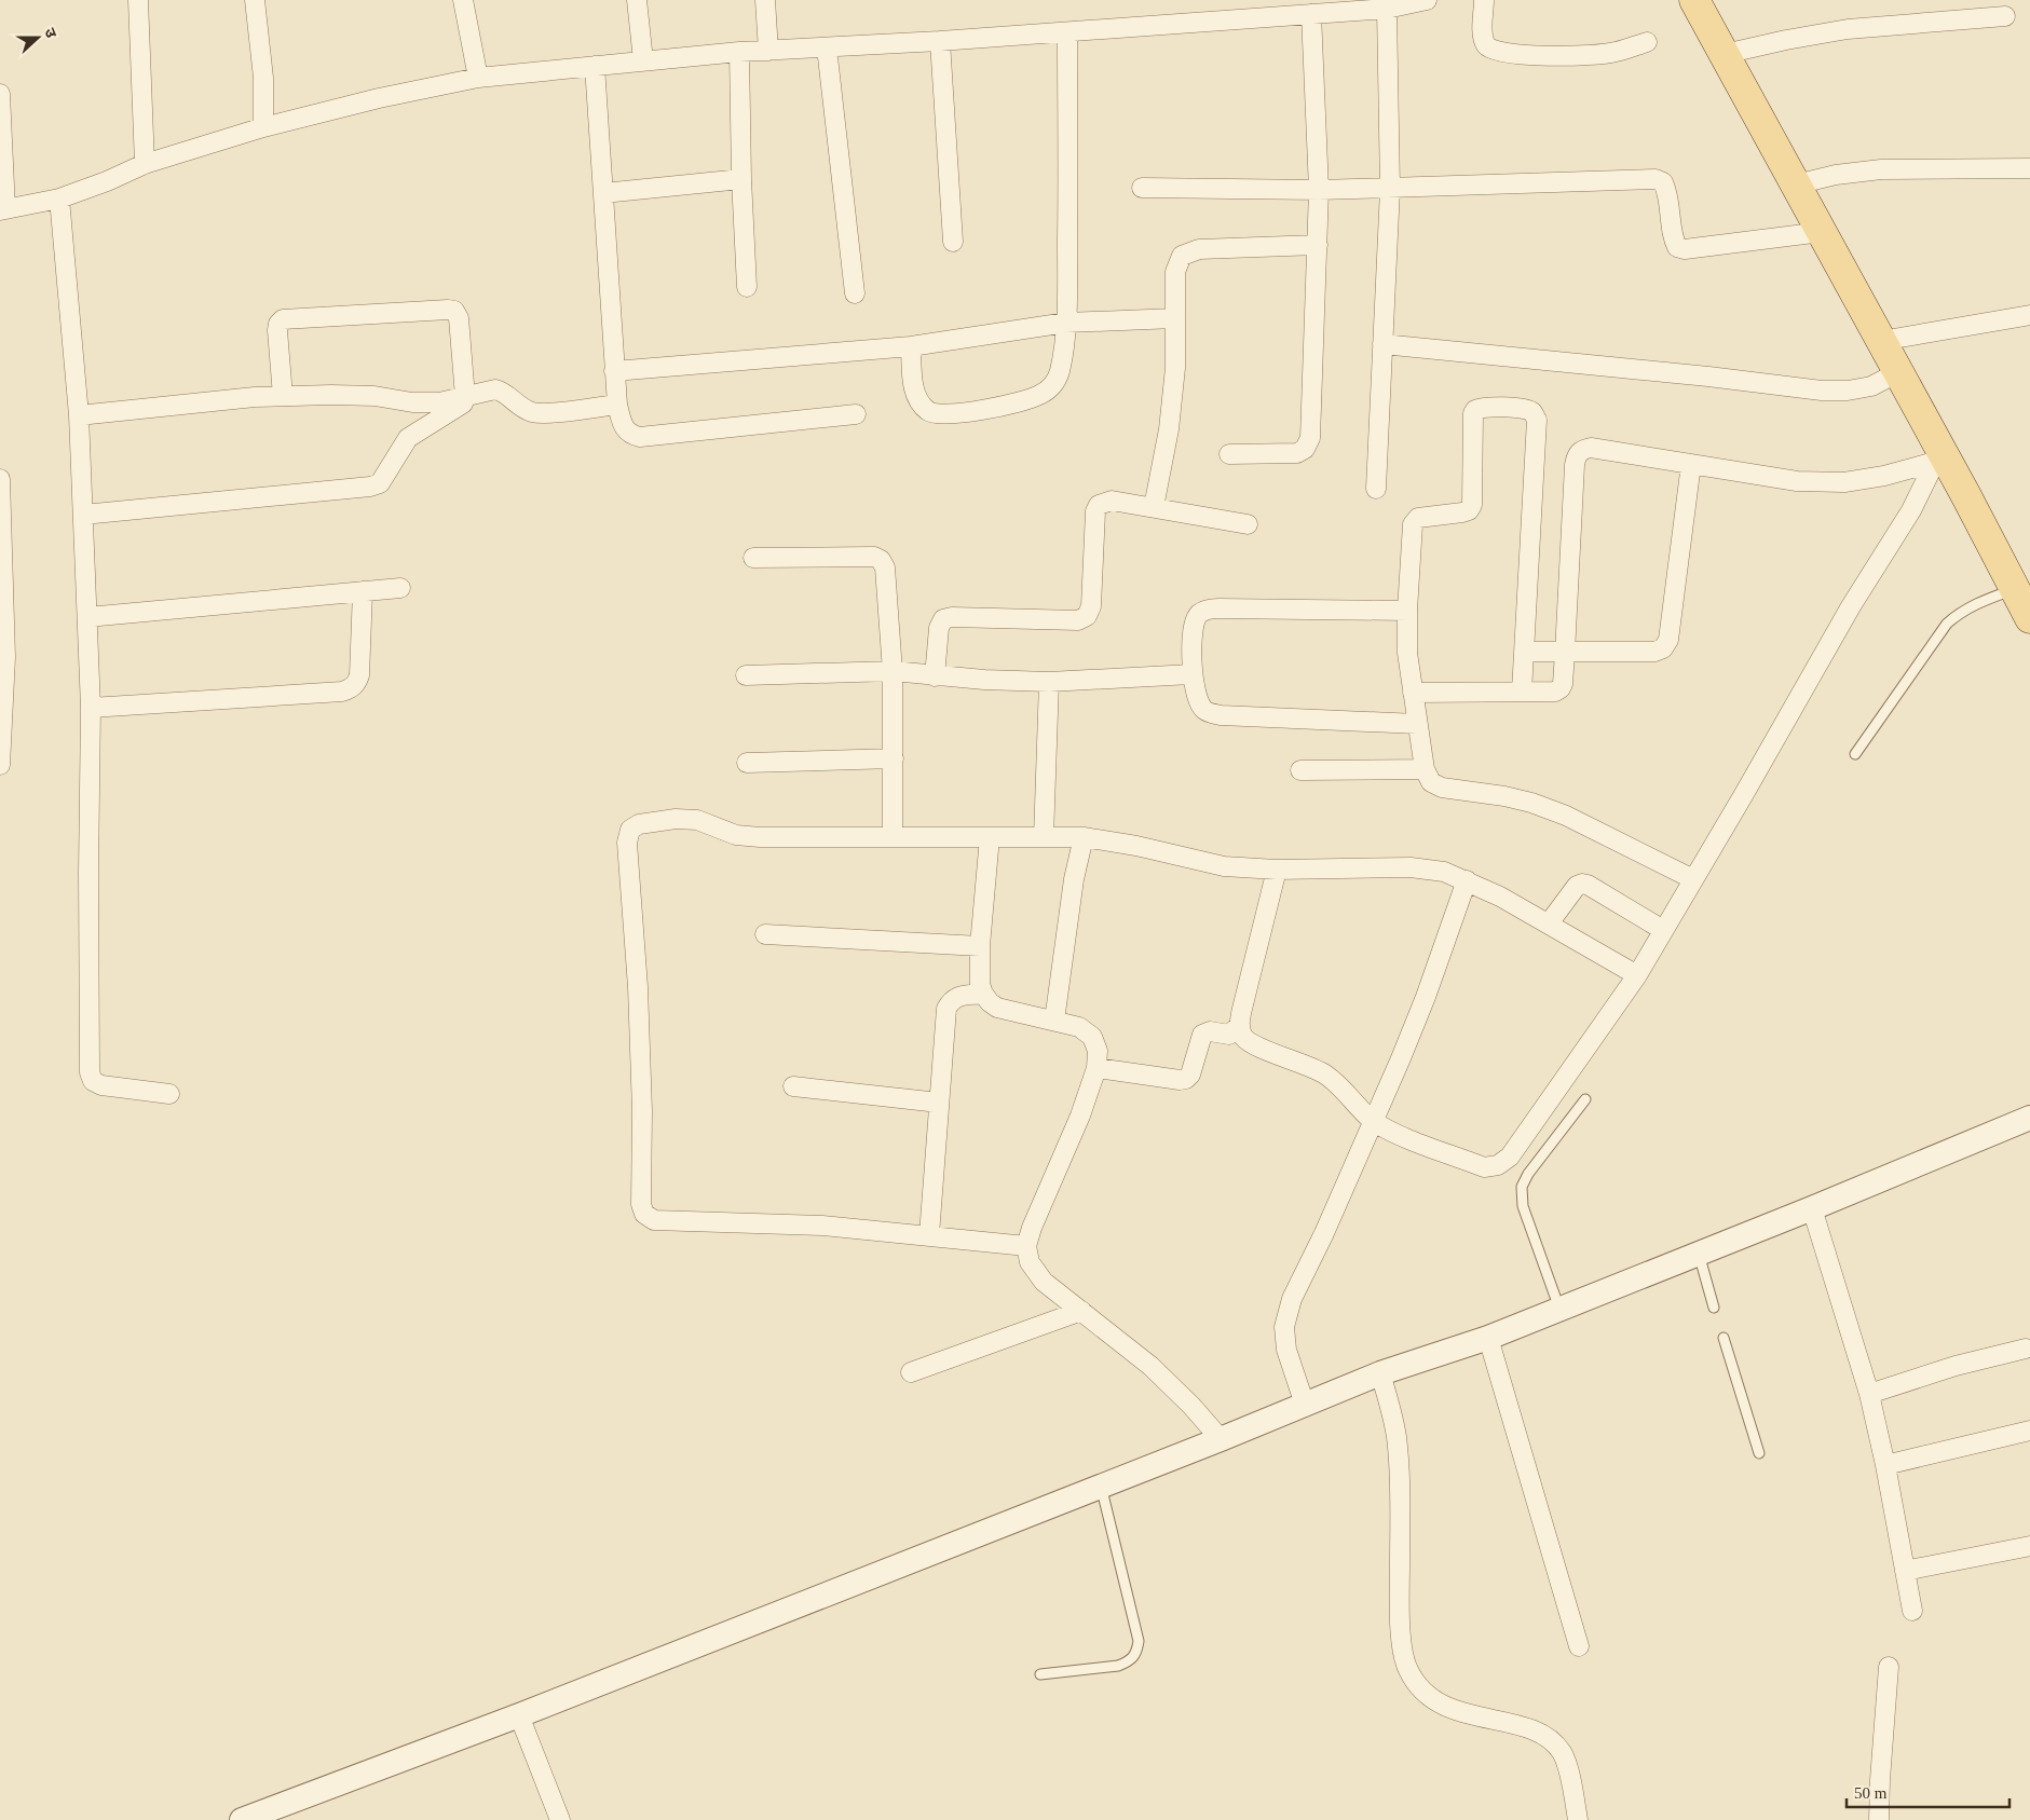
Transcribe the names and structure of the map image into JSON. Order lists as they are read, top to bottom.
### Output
{
  "scale_bar": "50 m",
  "north": "right"
}
